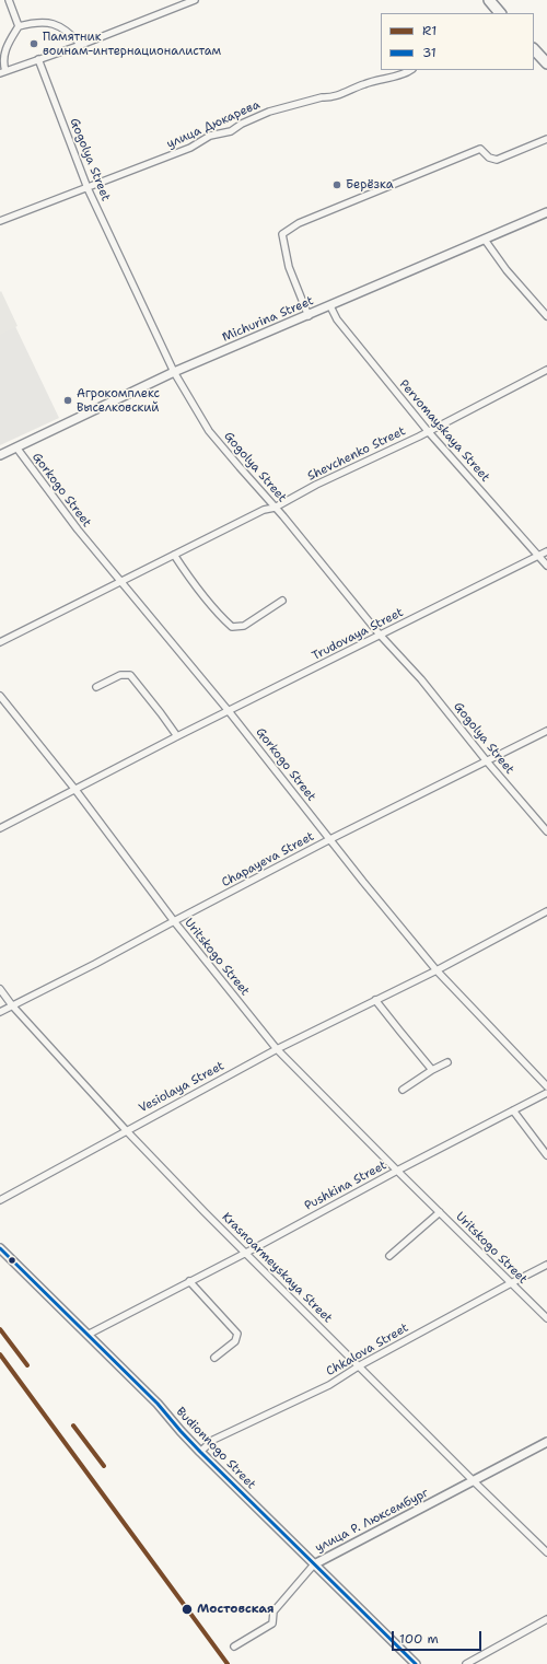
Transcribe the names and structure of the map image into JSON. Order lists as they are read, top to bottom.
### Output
{
  "streets": {
    "street": [
      "улица Дюкарева",
      "Gogolya Street",
      "Michurina Street",
      "Pervomayskaya Street",
      "Shevchenko Street",
      "Gorkogo Street",
      "Trudovaya Street",
      "Chapayeva Street",
      "Uritskogo Street",
      "Vesiolaya Street",
      "Pushkina Street",
      "Krasnoarmeyskaya Street",
      "Chkalova Street",
      "Budionnogo Street",
      "улица Р. Люксембург"
    ]
  },
  "crossings": [
    ["улица Дюкарева", "Gogolya Street"],
    ["Gogolya Street", "Michurina Street"],
    ["Gogolya Street", "Shevchenko Street"],
    ["Gogolya Street", "Trudovaya Street"],
    ["Gogolya Street", "Chapayeva Street"],
    ["Michurina Street", "Pervomayskaya Street"],
    ["Michurina Street", "Gorkogo Street"],
    ["Pervomayskaya Street", "Shevchenko Street"],
    ["Pervomayskaya Street", "Trudovaya Street"],
    ["Shevchenko Street", "Gorkogo Street"],
    ["Gorkogo Street", "Trudovaya Street"],
    ["Gorkogo Street", "Chapayeva Street"],
    ["Gorkogo Street", "Vesiolaya Street"],
    ["Trudovaya Street", "Uritskogo Street"],
    ["Chapayeva Street", "Uritskogo Street"],
    ["Chapayeva Street", "Krasnoarmeyskaya Street"],
    ["Uritskogo Street", "Vesiolaya Street"],
    ["Uritskogo Street", "Pushkina Street"],
    ["Uritskogo Street", "Chkalova Street"],
    ["Vesiolaya Street", "Krasnoarmeyskaya Street"],
    ["Pushkina Street", "Krasnoarmeyskaya Street"],
    ["Pushkina Street", "Budionnogo Street"],
    ["Krasnoarmeyskaya Street", "Chkalova Street"],
    ["Krasnoarmeyskaya Street", "улица Р. Люксембург"],
    ["Chkalova Street", "Budionnogo Street"],
    ["Budionnogo Street", "улица Р. Люксембург"]
  ],
  "places": [
    "Памятник воинам-интернационалистам",
    "Берёзка",
    "Агрокомплекс Выселковский",
    "Мостовская"
  ],
  "lines": ["transit line 31", "transit line R1"],
  "legend": ["R1", "31"],
  "scale_bar": "100 m"
}
